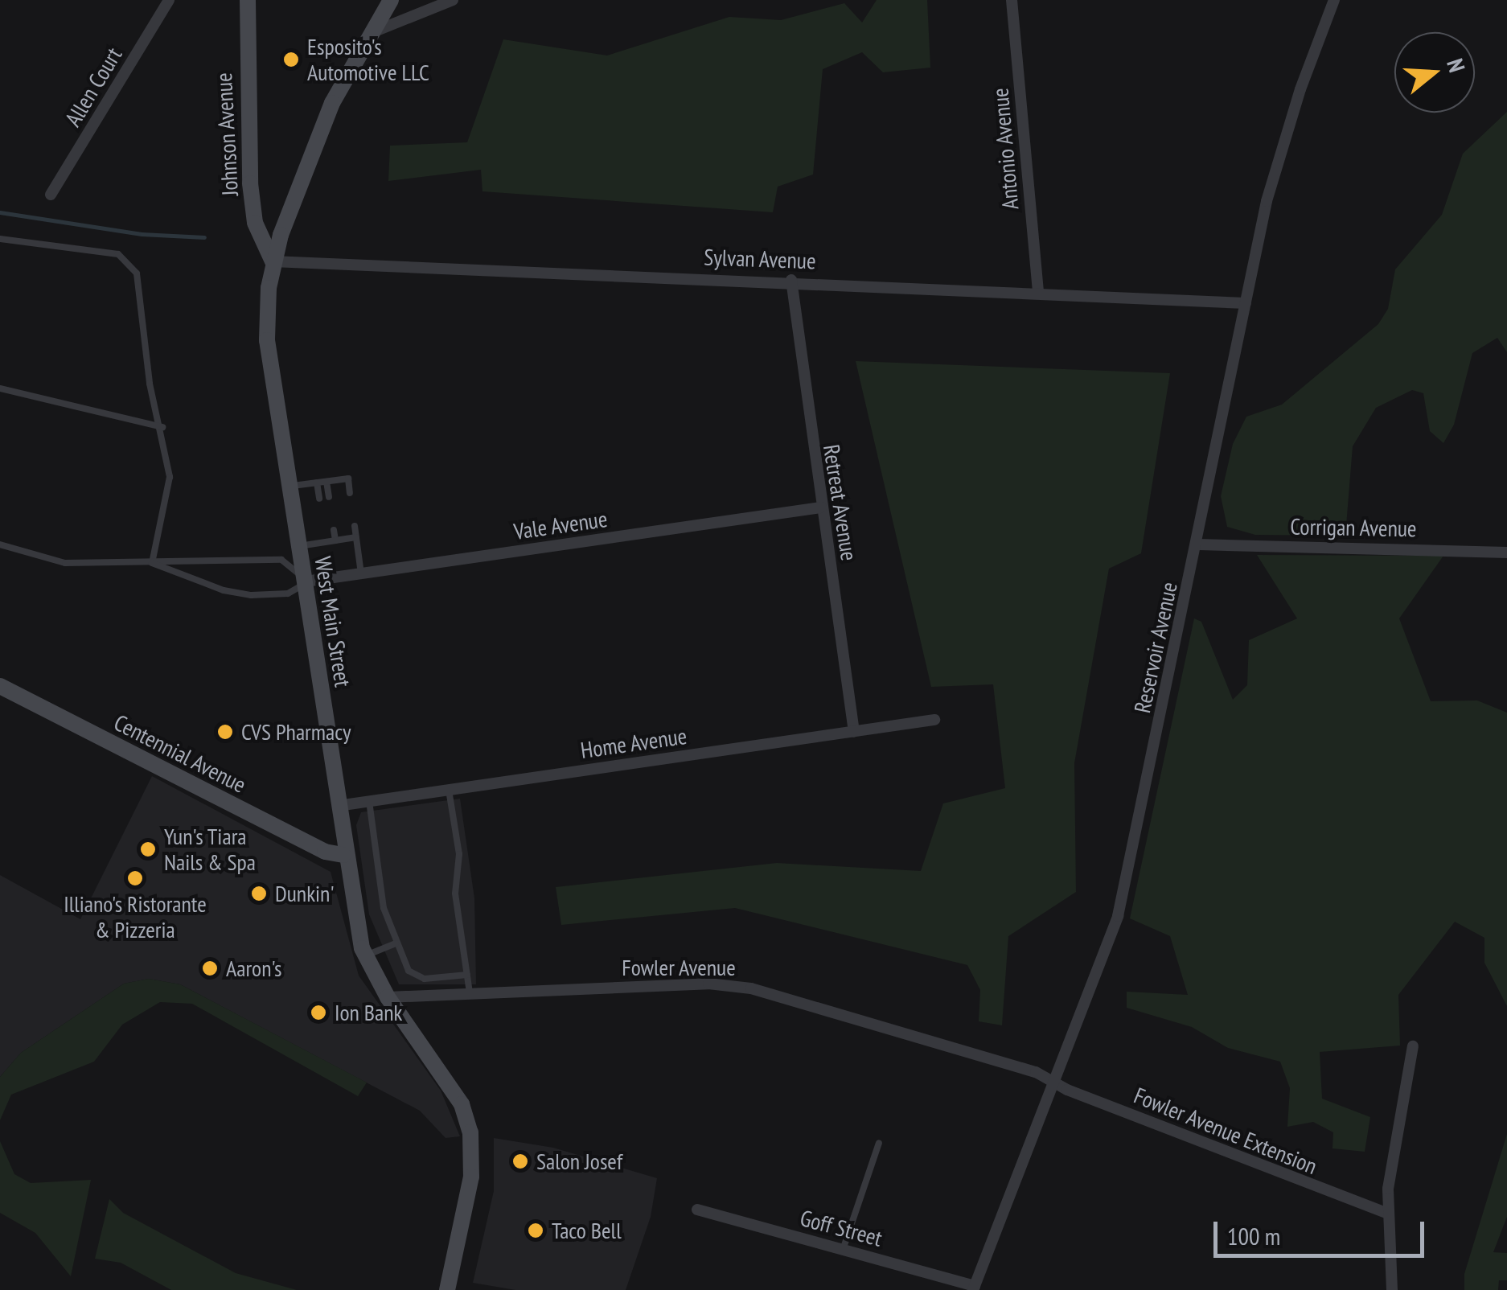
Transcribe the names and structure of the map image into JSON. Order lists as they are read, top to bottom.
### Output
{
  "streets": {
    "main road": ["Johnson Avenue", "West Main Street", "Centennial Avenue"],
    "street": [
      "Allen Court",
      "Antonio Avenue",
      "Sylvan Avenue",
      "Retreat Avenue",
      "Vale Avenue",
      "Corrigan Avenue",
      "Reservoir Avenue",
      "Home Avenue",
      "Fowler Avenue",
      "Fowler Avenue Extension",
      "Goff Street"
    ]
  },
  "crossings": [
    ["Johnson Avenue", "Sylvan Avenue"],
    ["Johnson Avenue", "West Main Street"],
    ["Antonio Avenue", "Sylvan Avenue"],
    ["Sylvan Avenue", "Retreat Avenue"],
    ["Sylvan Avenue", "West Main Street"],
    ["Sylvan Avenue", "Reservoir Avenue"],
    ["Retreat Avenue", "Vale Avenue"],
    ["Retreat Avenue", "Home Avenue"],
    ["Vale Avenue", "West Main Street"],
    ["Corrigan Avenue", "Reservoir Avenue"],
    ["West Main Street", "Home Avenue"],
    ["West Main Street", "Centennial Avenue"],
    ["West Main Street", "Fowler Avenue"],
    ["Reservoir Avenue", "Fowler Avenue"],
    ["Reservoir Avenue", "Fowler Avenue Extension"],
    ["Reservoir Avenue", "Goff Street"],
    ["Fowler Avenue", "Fowler Avenue Extension"]
  ],
  "places": [
    "Esposito's Automotive LLC",
    "CVS Pharmacy",
    "Yun's Tiara Nails & Spa",
    "Illiano's Ristorante & Pizzeria",
    "Dunkin'",
    "Aaron's",
    "Ion Bank",
    "Salon Josef",
    "Taco Bell"
  ],
  "scale_bar": "100 m",
  "north": "right"
}
